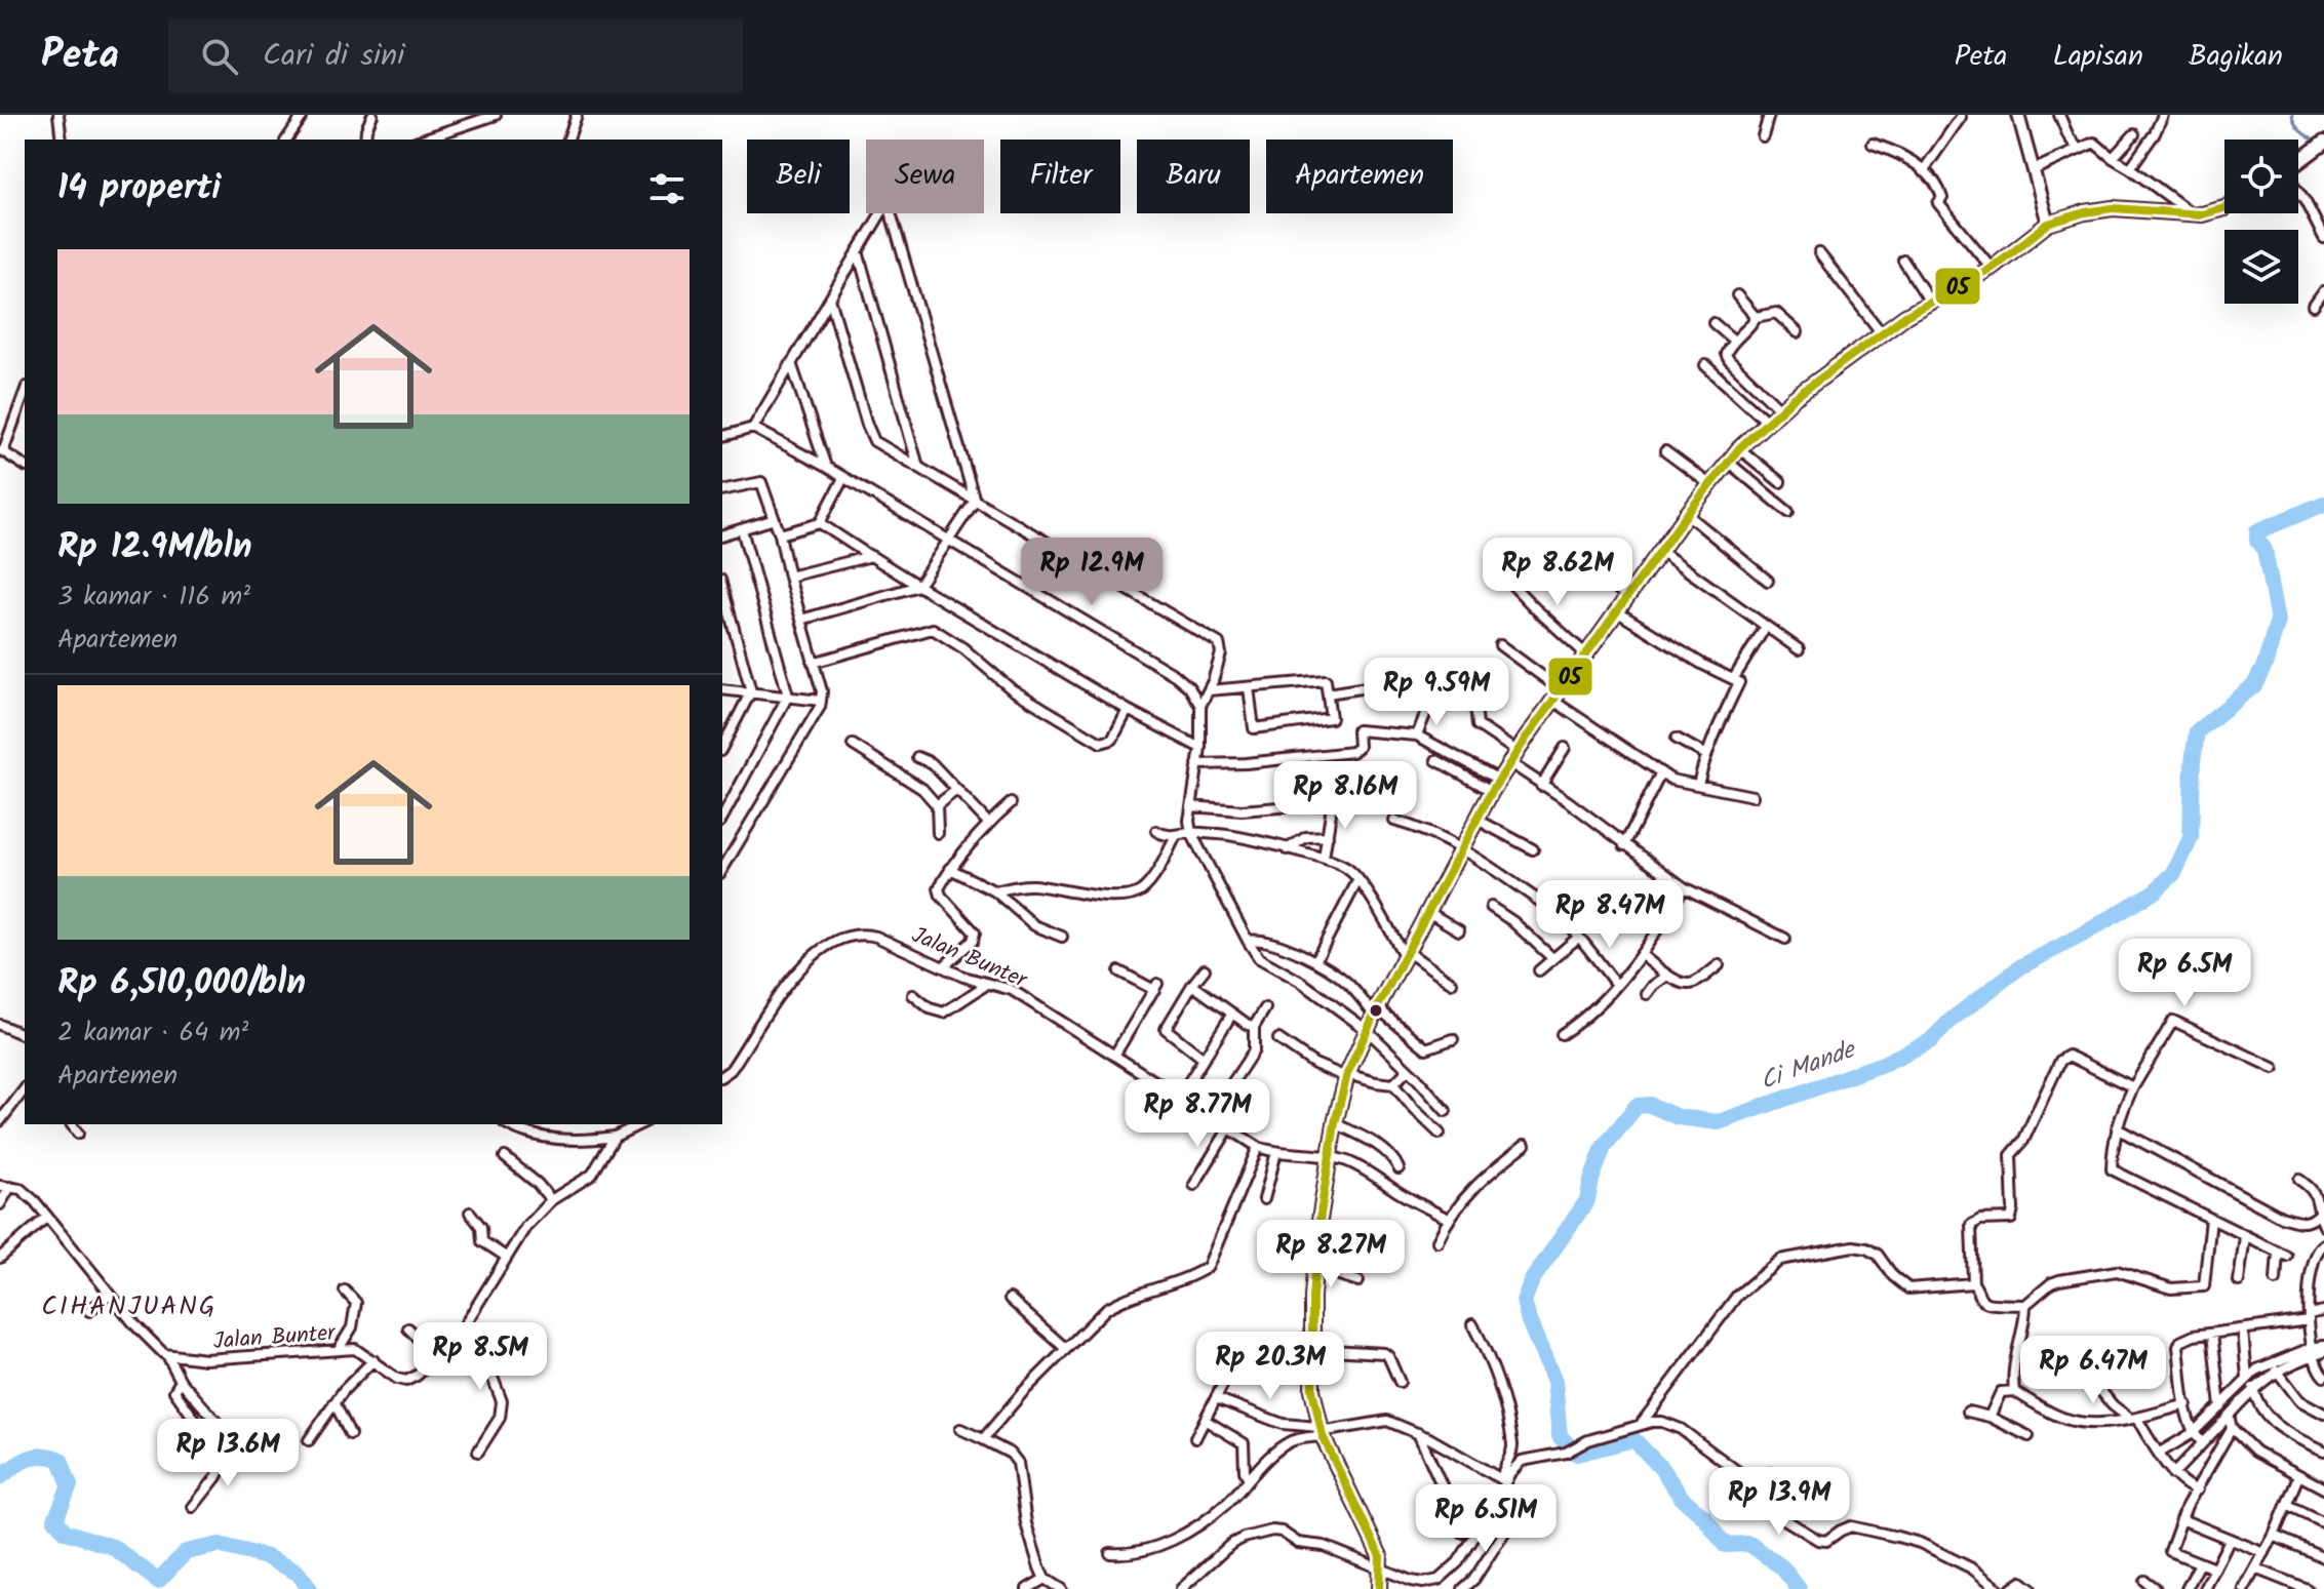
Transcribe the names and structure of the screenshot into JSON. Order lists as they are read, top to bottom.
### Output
{
  "streets": {
    "street": ["Jalan Bunter"]
  },
  "districts": ["CIHANJUANG"],
  "water": ["Ci Mande"],
  "lines": ["transit line 05"],
  "page": {
    "header": "Peta",
    "search": "Cari di sini",
    "nav": ["Peta", "Lapisan", "Bagikan"],
    "chip": [
      "Beli",
      "Sewa",
      "Filter",
      "Baru",
      "Apartemen"
    ],
    "heading": "14 properti",
    "list": [
      {
        "name": "Rp 12.9M/bln",
        "note": "3 kamar · 116 m² · Apartemen"
      },
      {
        "name": "Rp 6,510,000/bln",
        "note": "2 kamar · 64 m² · Apartemen"
      }
    ],
    "price": [
      "Rp 12.9M",
      "Rp 8.62M",
      "Rp 9.59M",
      "Rp 8.16M",
      "Rp 8.47M",
      "Rp 6.5M",
      "Rp 8.77M",
      "Rp 8.27M",
      "Rp 8.5M",
      "Rp 20.3M",
      "Rp 6.47M",
      "Rp 13.6M",
      "Rp 13.9M",
      "Rp 6.51M"
    ]
  }
}
